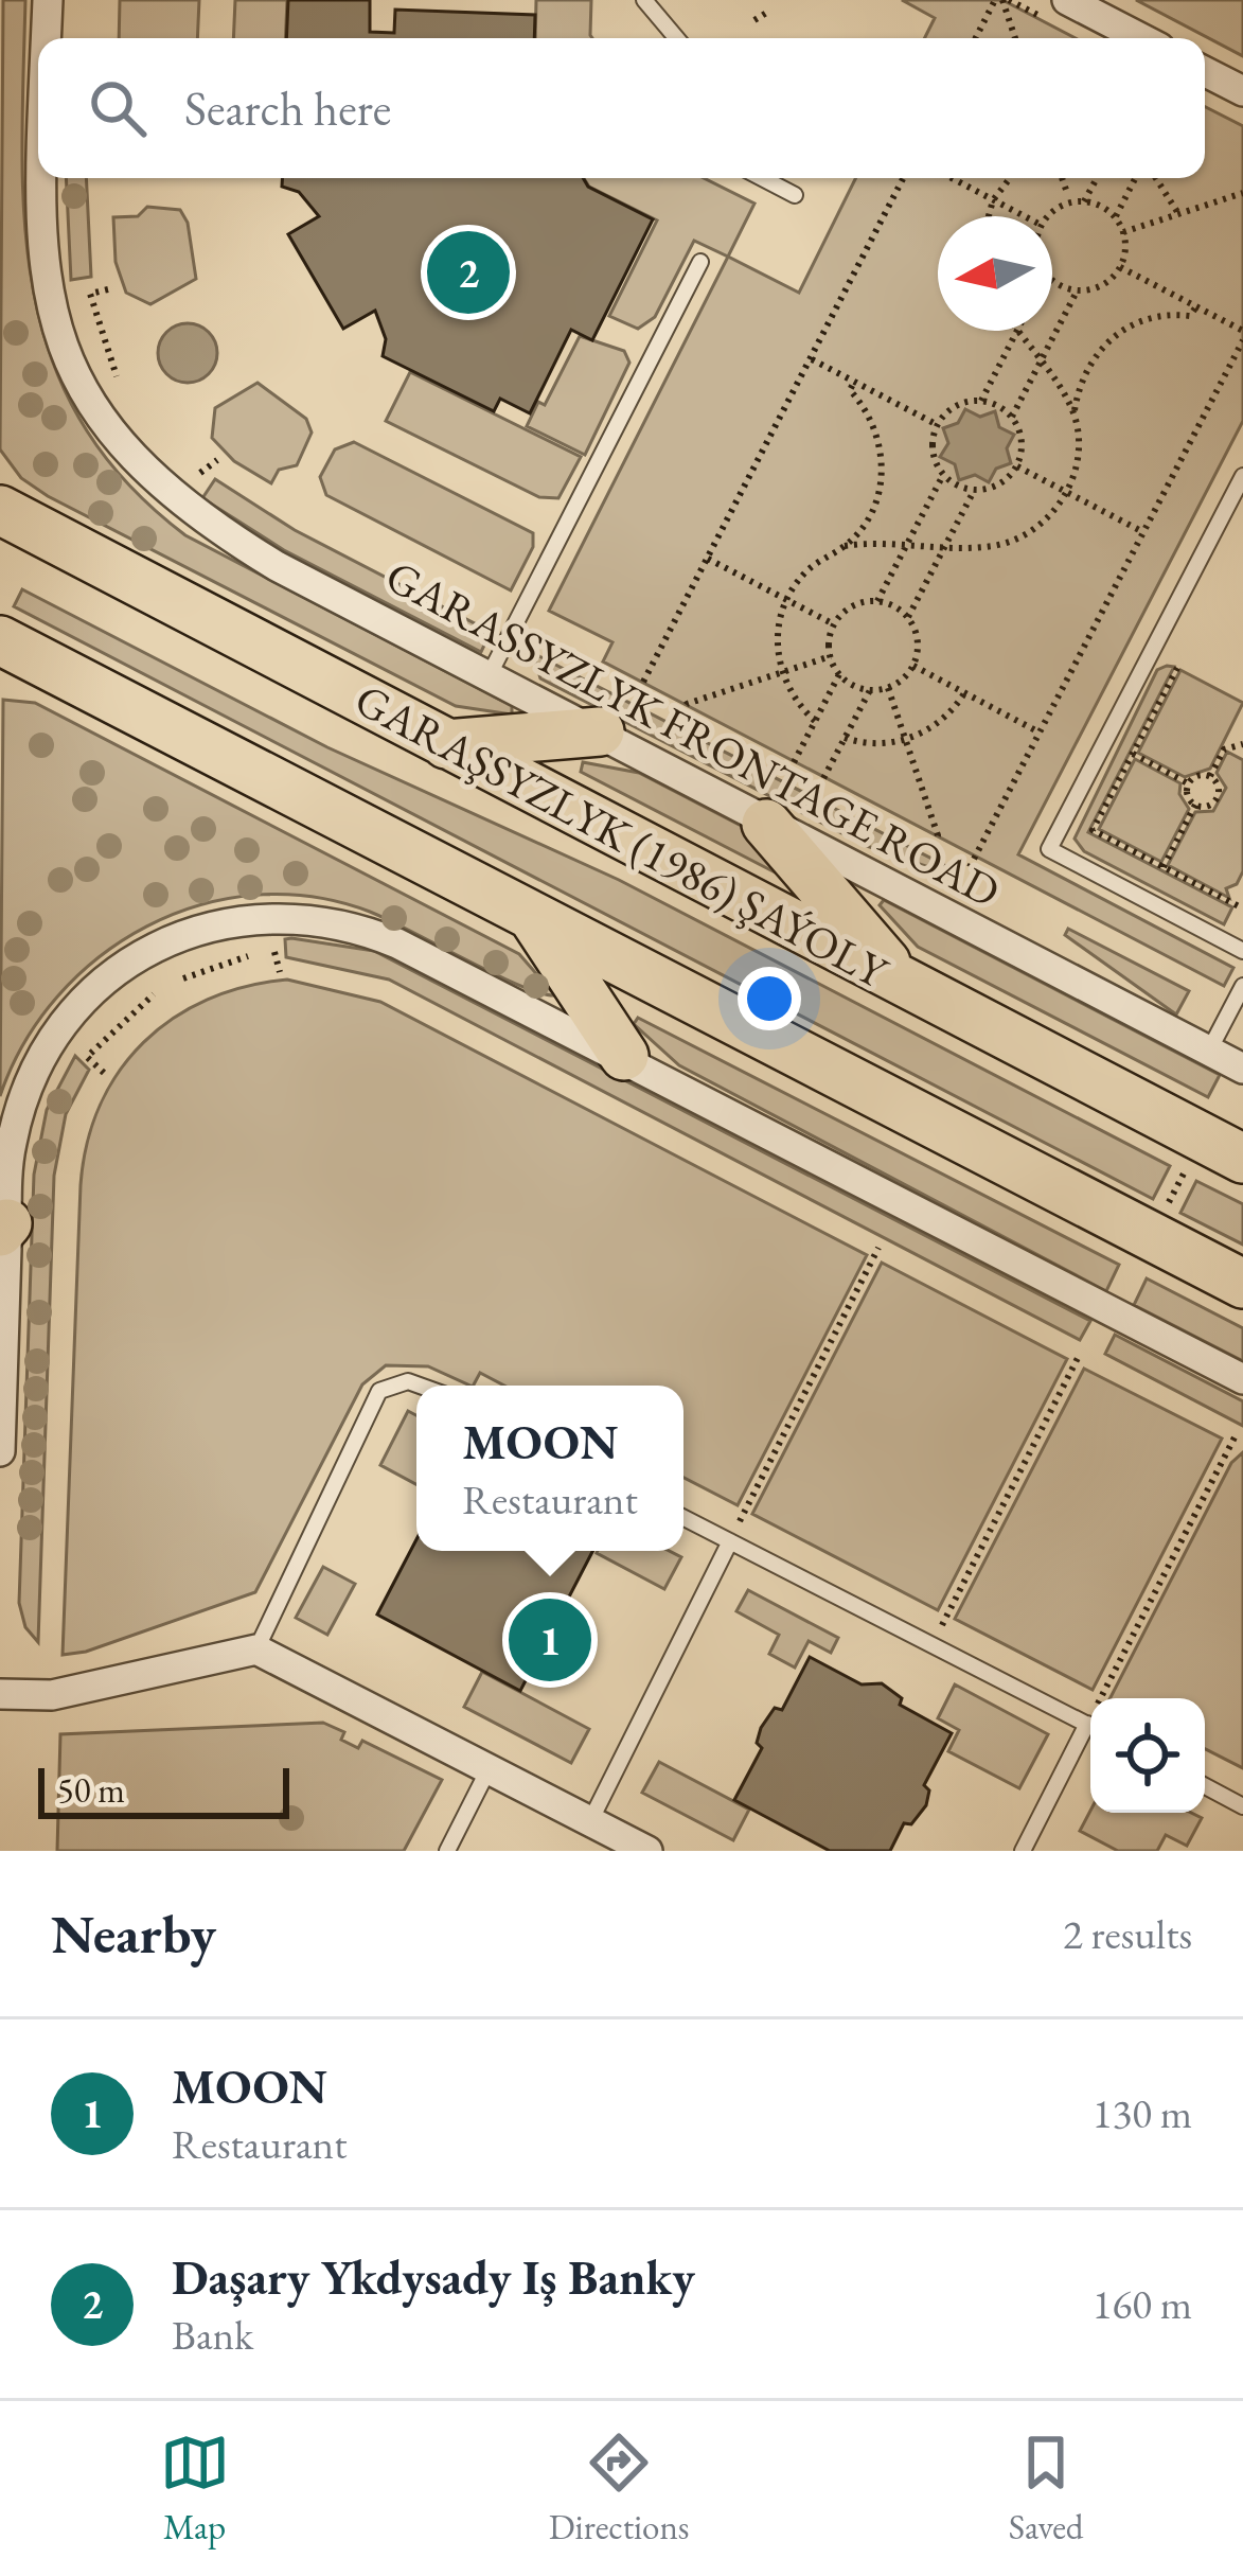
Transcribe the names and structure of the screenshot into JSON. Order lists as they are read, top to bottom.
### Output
{
  "streets": {
    "main road": ["GARAŞSYZLYK (1986) ŞAÝOLY"],
    "street": ["GARASSYZLYK FRONTAGE ROAD"]
  },
  "scale_bar": "50 m",
  "north": "left",
  "page": {
    "search": "Search here",
    "pins": ["2", "1"],
    "popup": ["MOON", "Restaurant"],
    "scale": "50 m",
    "heading": ["Nearby", "2 results"],
    "list": [
      {
        "mark": "1",
        "name": "MOON",
        "note": "Restaurant",
        "value": "130 m"
      },
      {
        "mark": "2",
        "name": "Daşary Ykdysady Iş Banky",
        "note": "Bank",
        "value": "160 m"
      }
    ],
    "nav": ["Map", "Directions", "Saved"]
  }
}
